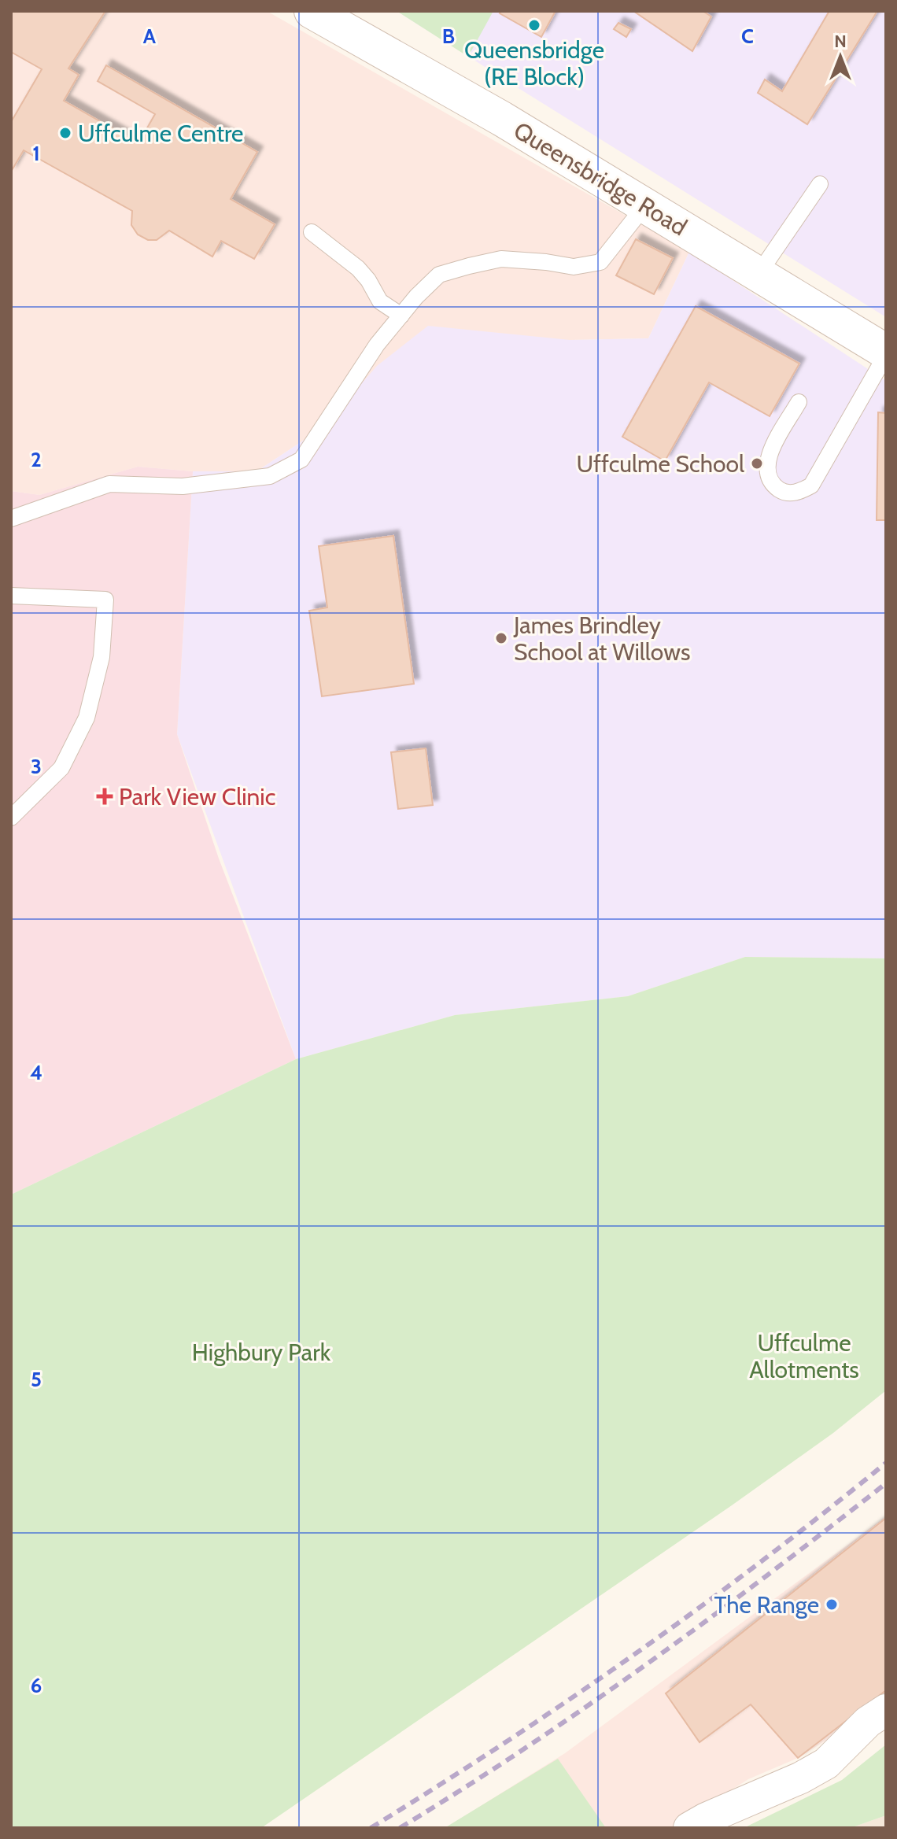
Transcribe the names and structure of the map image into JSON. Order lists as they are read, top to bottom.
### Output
{
  "streets": {
    "street": ["Queensbridge Road"]
  },
  "parks": ["Uffculme Allotments", "Highbury Park"],
  "places": {
    "other": [
      "Queensbridge (RE Block)",
      "Uffculme Centre",
      "Uffculme School",
      "James Brindley School at Willows",
      "The Range"
    ],
    "health": ["Park View Clinic"]
  },
  "north": "top",
  "grid": {
    "columns": ["A", "B", "C"],
    "rows": [
      "1",
      "2",
      "3",
      "4",
      "5",
      "6"
    ]
  }
}
